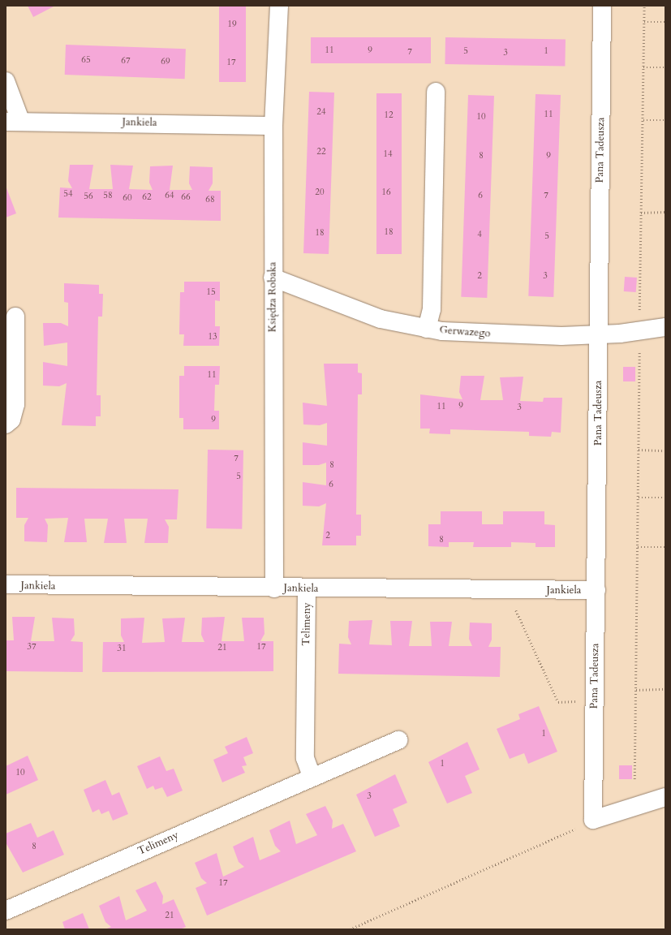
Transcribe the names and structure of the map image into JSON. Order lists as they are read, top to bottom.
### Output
{
  "streets": {
    "street": [
      "Jankiela",
      "Pana Tadeusza",
      "Księdza Robaka",
      "Gerwazego",
      "Telimeny"
    ]
  },
  "crossings": [
    ["Jankiela", "Pana Tadeusza"],
    ["Jankiela", "Księdza Robaka"],
    ["Jankiela", "Telimeny"],
    ["Pana Tadeusza", "Gerwazego"],
    ["Księdza Robaka", "Gerwazego"]
  ],
  "house_numbers": [
    "19",
    "11",
    "9",
    "5",
    "1",
    "7",
    "3",
    "65",
    "67",
    "69",
    "17",
    "24",
    "11",
    "12",
    "10",
    "22",
    "14",
    "8",
    "9",
    "20",
    "16",
    "54",
    "58",
    "64",
    "6",
    "7",
    "56",
    "62",
    "66",
    "60",
    "68",
    "18",
    "18",
    "4",
    "5",
    "2",
    "3",
    "15",
    "13",
    "11",
    "9",
    "11",
    "3",
    "9",
    "7",
    "8",
    "5",
    "6",
    "2",
    "8",
    "37",
    "17",
    "21",
    "31",
    "1",
    "1",
    "10",
    "3",
    "8",
    "17",
    "21"
  ]
}
